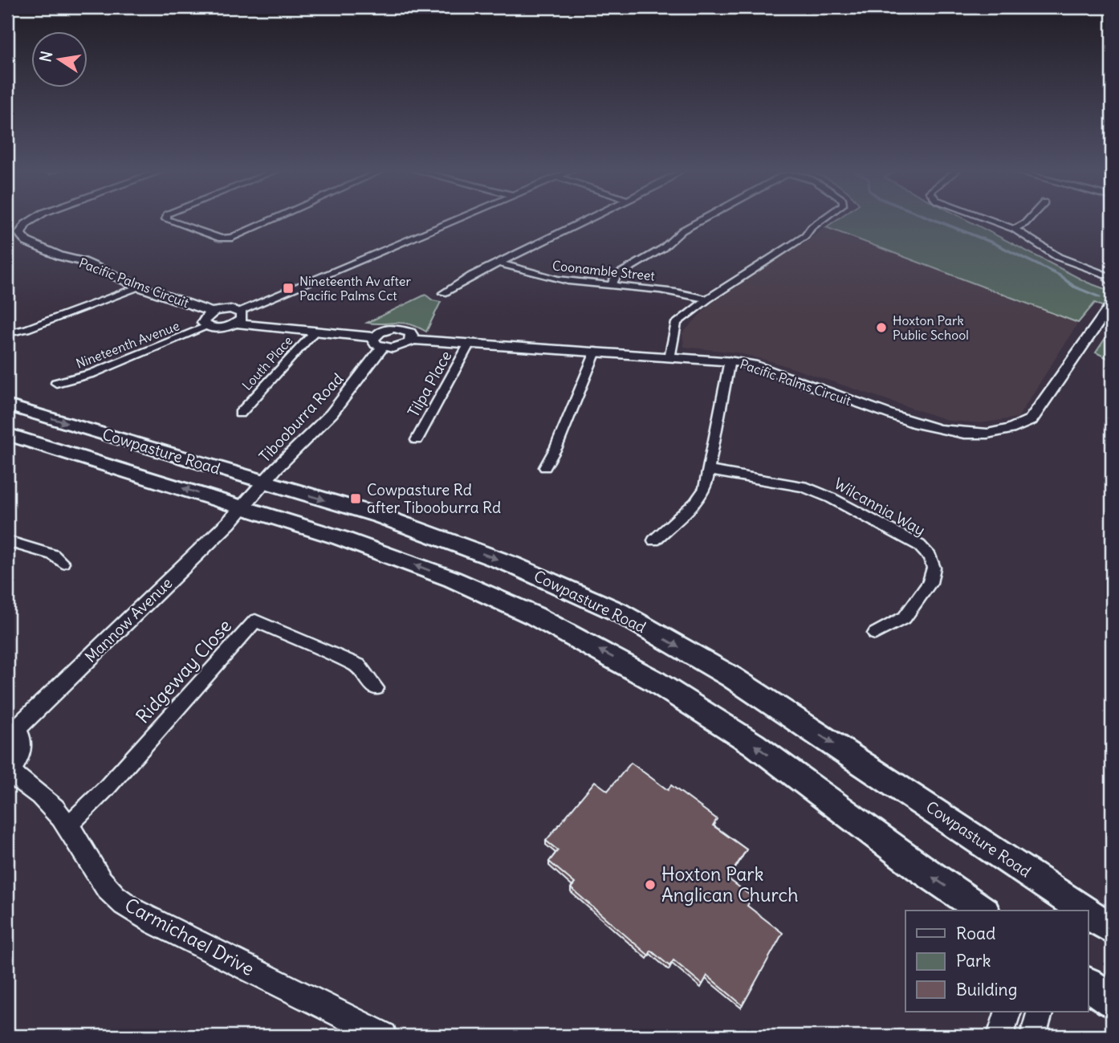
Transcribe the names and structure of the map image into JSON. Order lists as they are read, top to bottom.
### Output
{
  "streets": {
    "main road": ["Cowpasture Road"],
    "street": [
      "Coonamble Street",
      "Pacific Palms Circuit",
      "Nineteenth Avenue",
      "Louth Place",
      "Tilpa Place",
      "Tibooburra Road",
      "Wilcannia Way",
      "Mannow Avenue",
      "Ridgeway Close",
      "Carmichael Drive"
    ]
  },
  "crossings": [
    ["Pacific Palms Circuit", "Tilpa Place"],
    ["Tibooburra Road", "Cowpasture Road"],
    ["Tibooburra Road", "Mannow Avenue"],
    ["Cowpasture Road", "Mannow Avenue"],
    ["Ridgeway Close", "Carmichael Drive"]
  ],
  "places": {
    "transit": ["Nineteenth Av after Pacific Palms Cct", "Cowpasture Rd after Tibooburra Rd"],
    "other": ["Hoxton Park Public School", "Hoxton Park Anglican Church"]
  },
  "legend": ["Road", "Park", "Building"],
  "north": "left"
}
